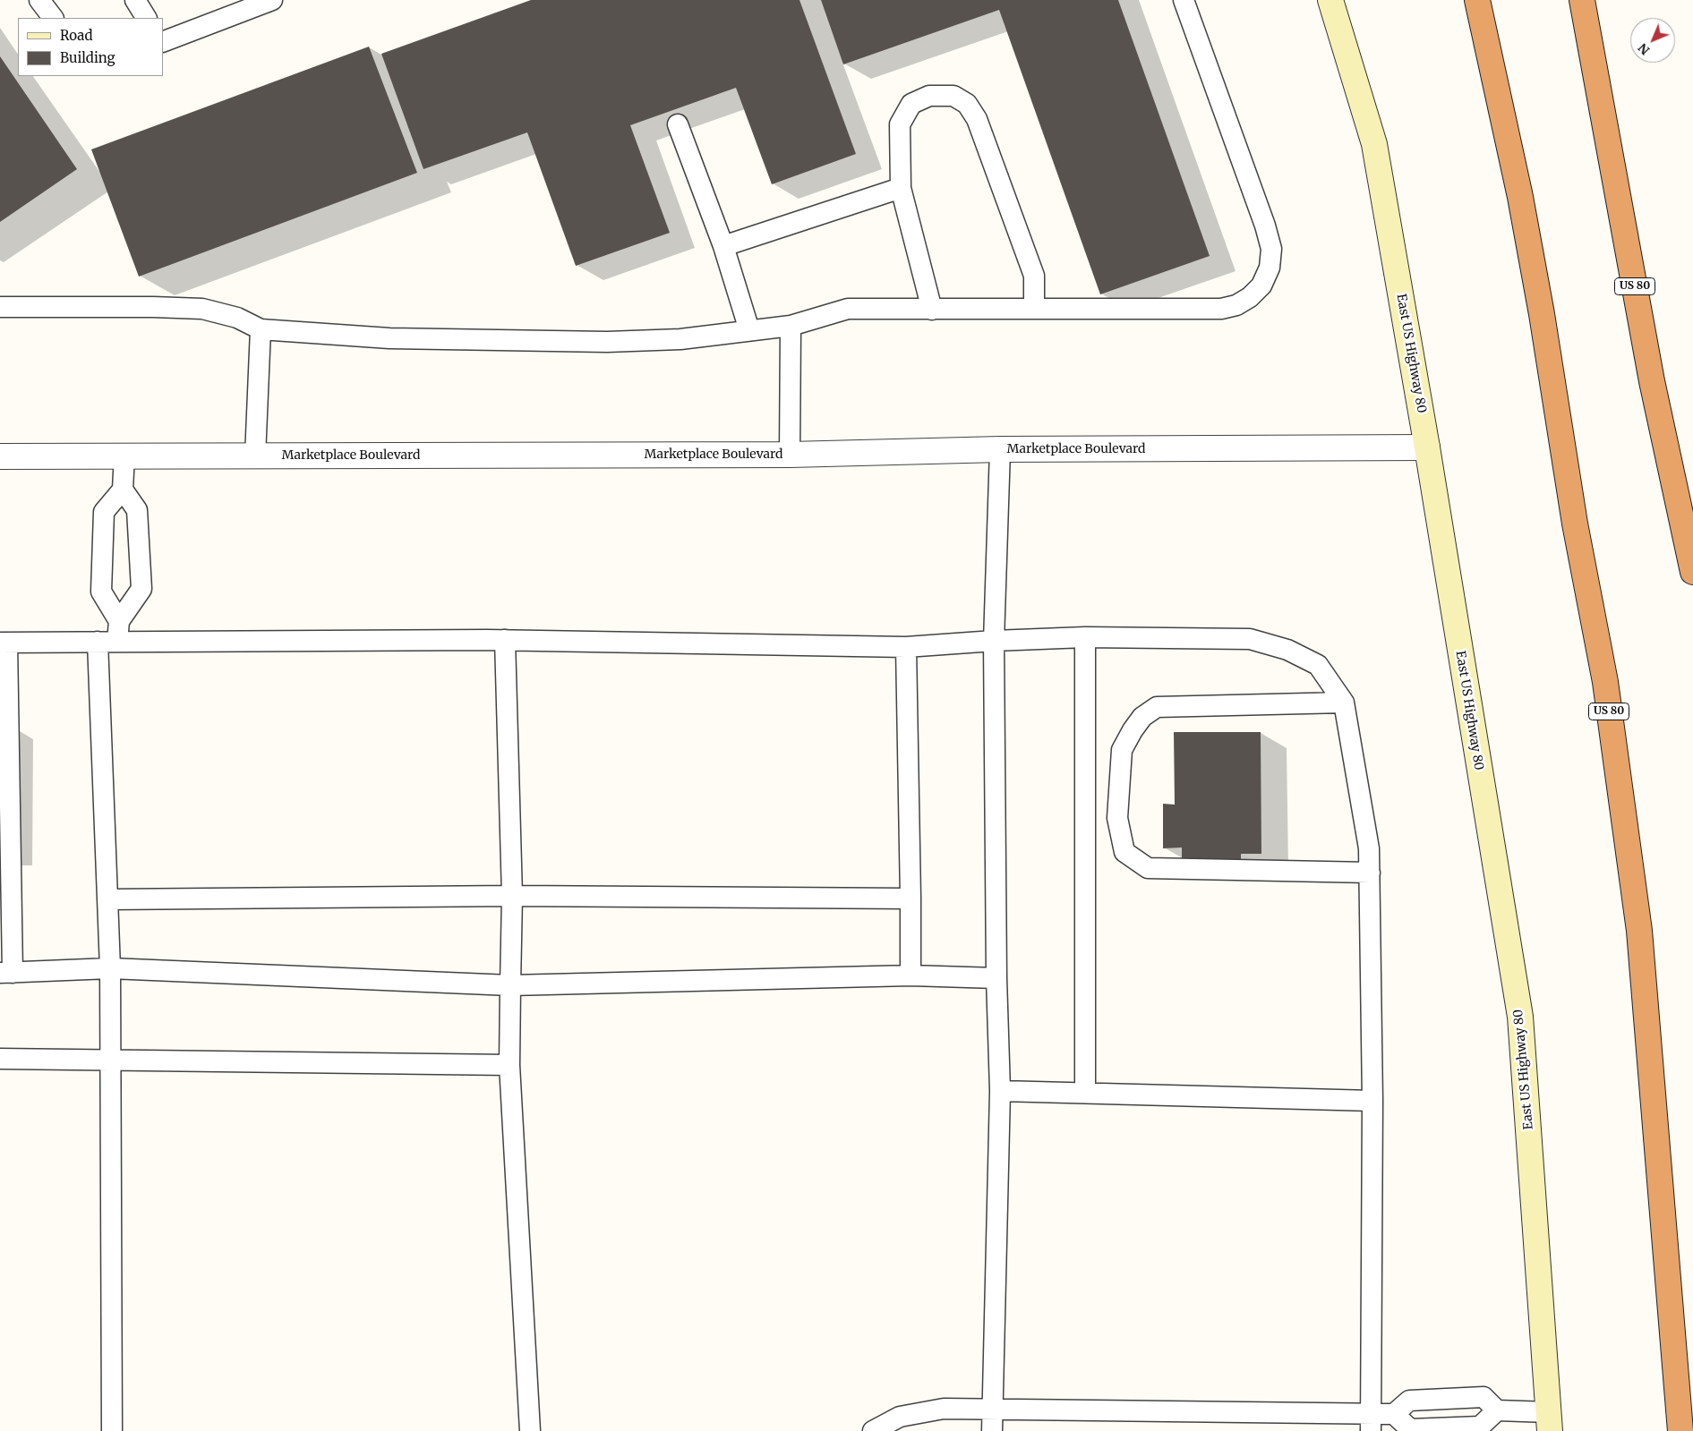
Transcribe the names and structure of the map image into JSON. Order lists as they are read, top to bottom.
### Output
{
  "streets": {
    "highway": ["US 80"],
    "main road": ["East US Highway 80"],
    "street": ["Marketplace Boulevard"]
  },
  "crossings": [
    ["East US Highway 80", "Marketplace Boulevard"]
  ],
  "legend": ["Road", "Building"],
  "north": "bottom left"
}
